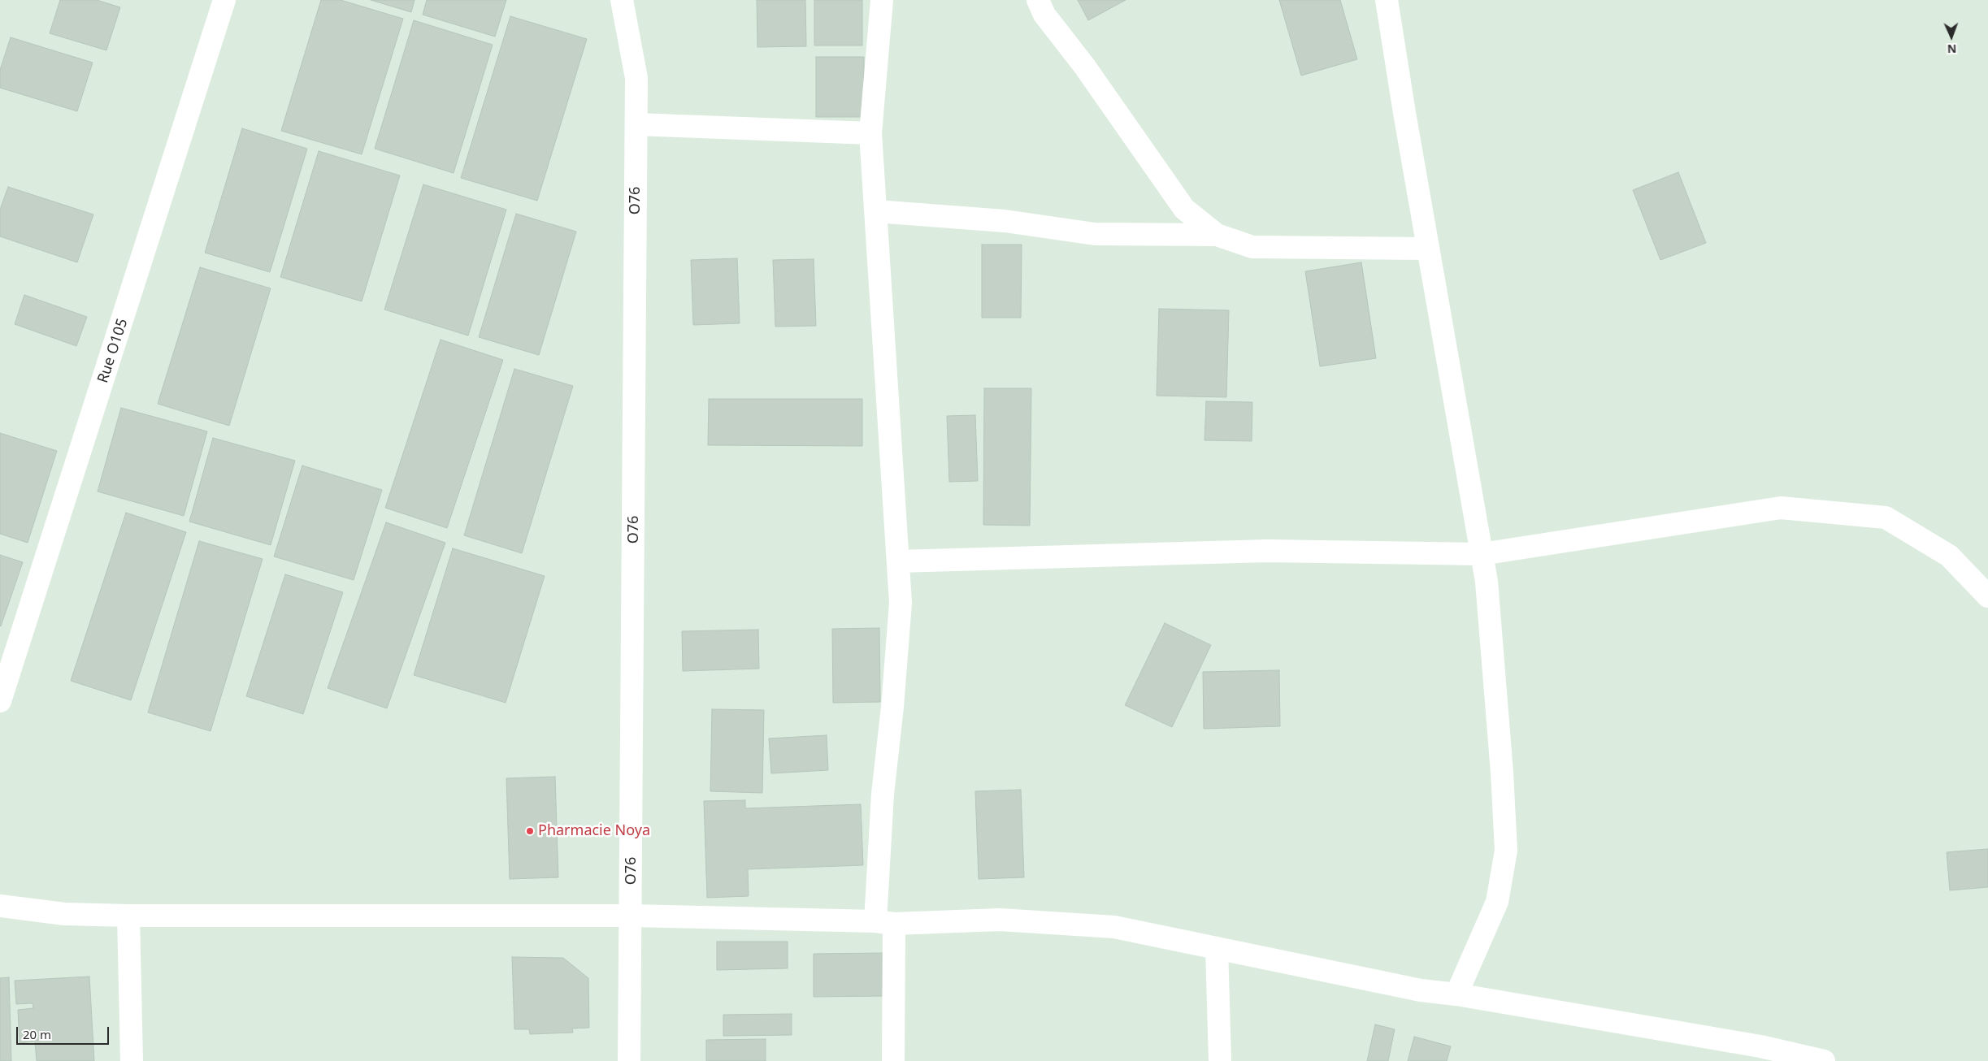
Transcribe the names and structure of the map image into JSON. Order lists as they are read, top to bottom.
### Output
{
  "streets": {
    "street": ["O76", "Rue O105"]
  },
  "places": ["Pharmacie Noya"],
  "scale_bar": "20 m",
  "north": "bottom"
}
